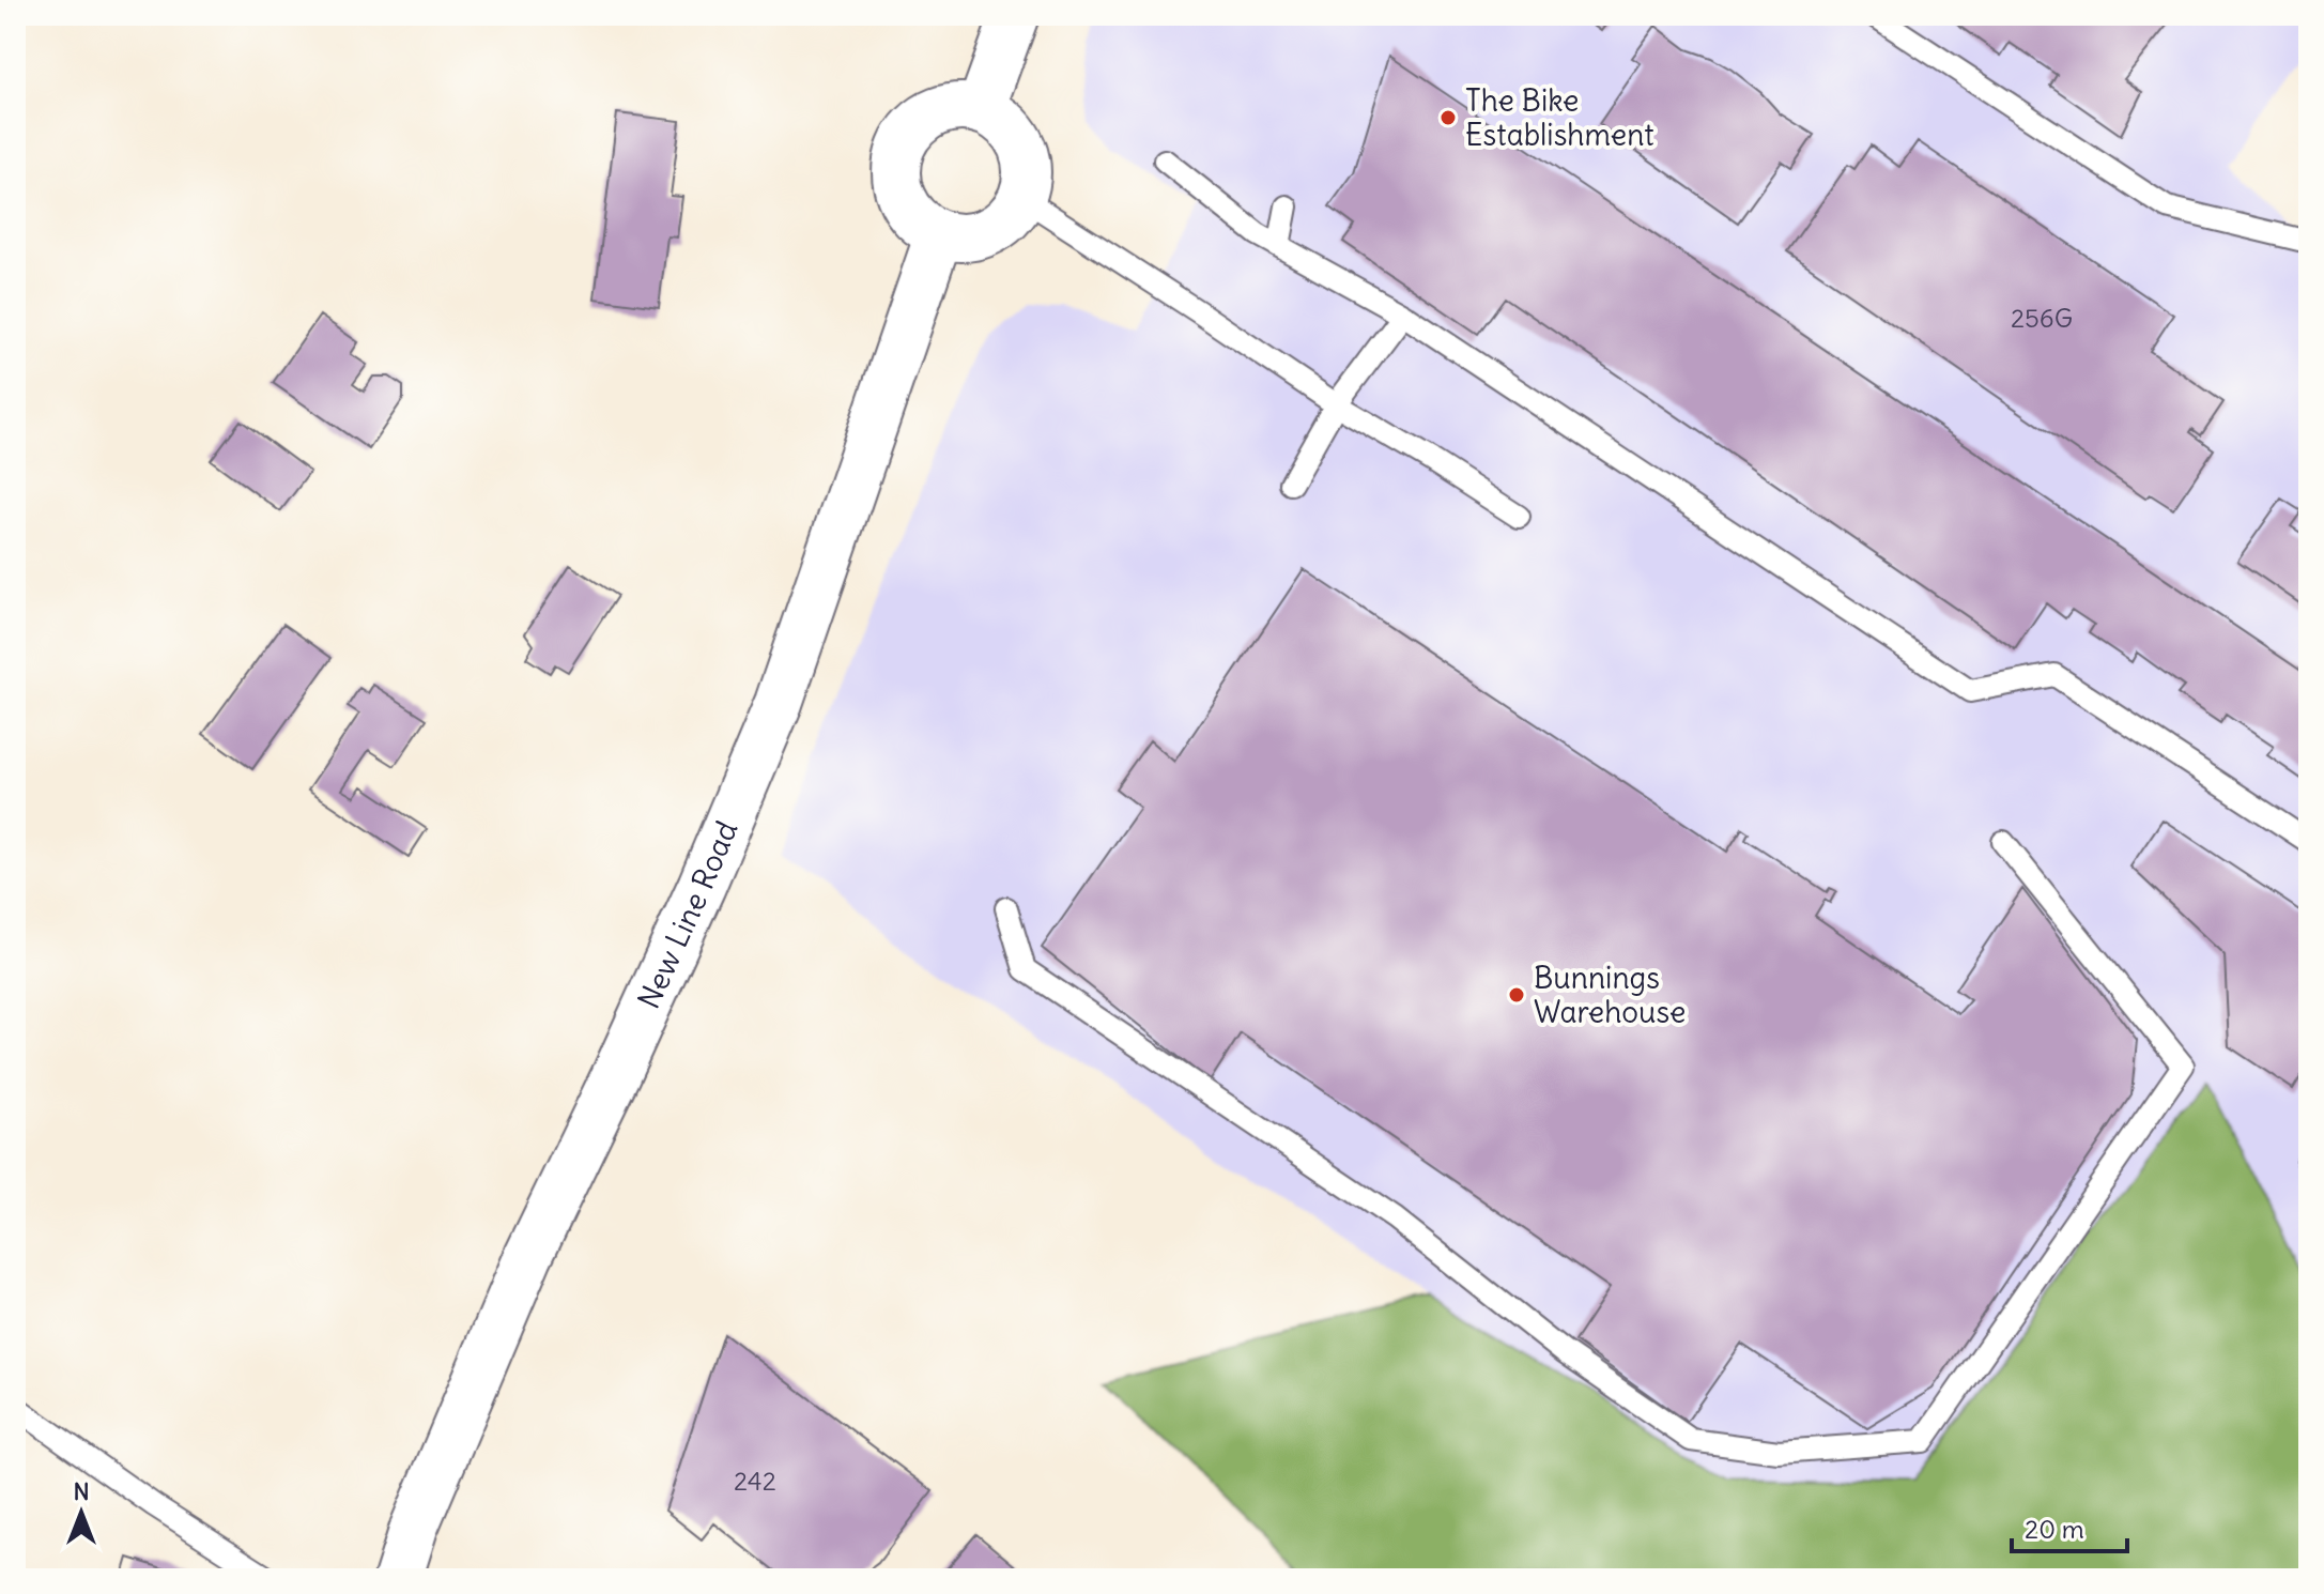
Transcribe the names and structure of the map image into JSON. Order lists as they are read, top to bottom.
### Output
{
  "streets": {
    "main road": ["New Line Road"]
  },
  "places": ["The Bike Establishment", "Bunnings Warehouse"],
  "house_numbers": ["256G", "242"],
  "scale_bar": "20 m",
  "north": "top"
}
